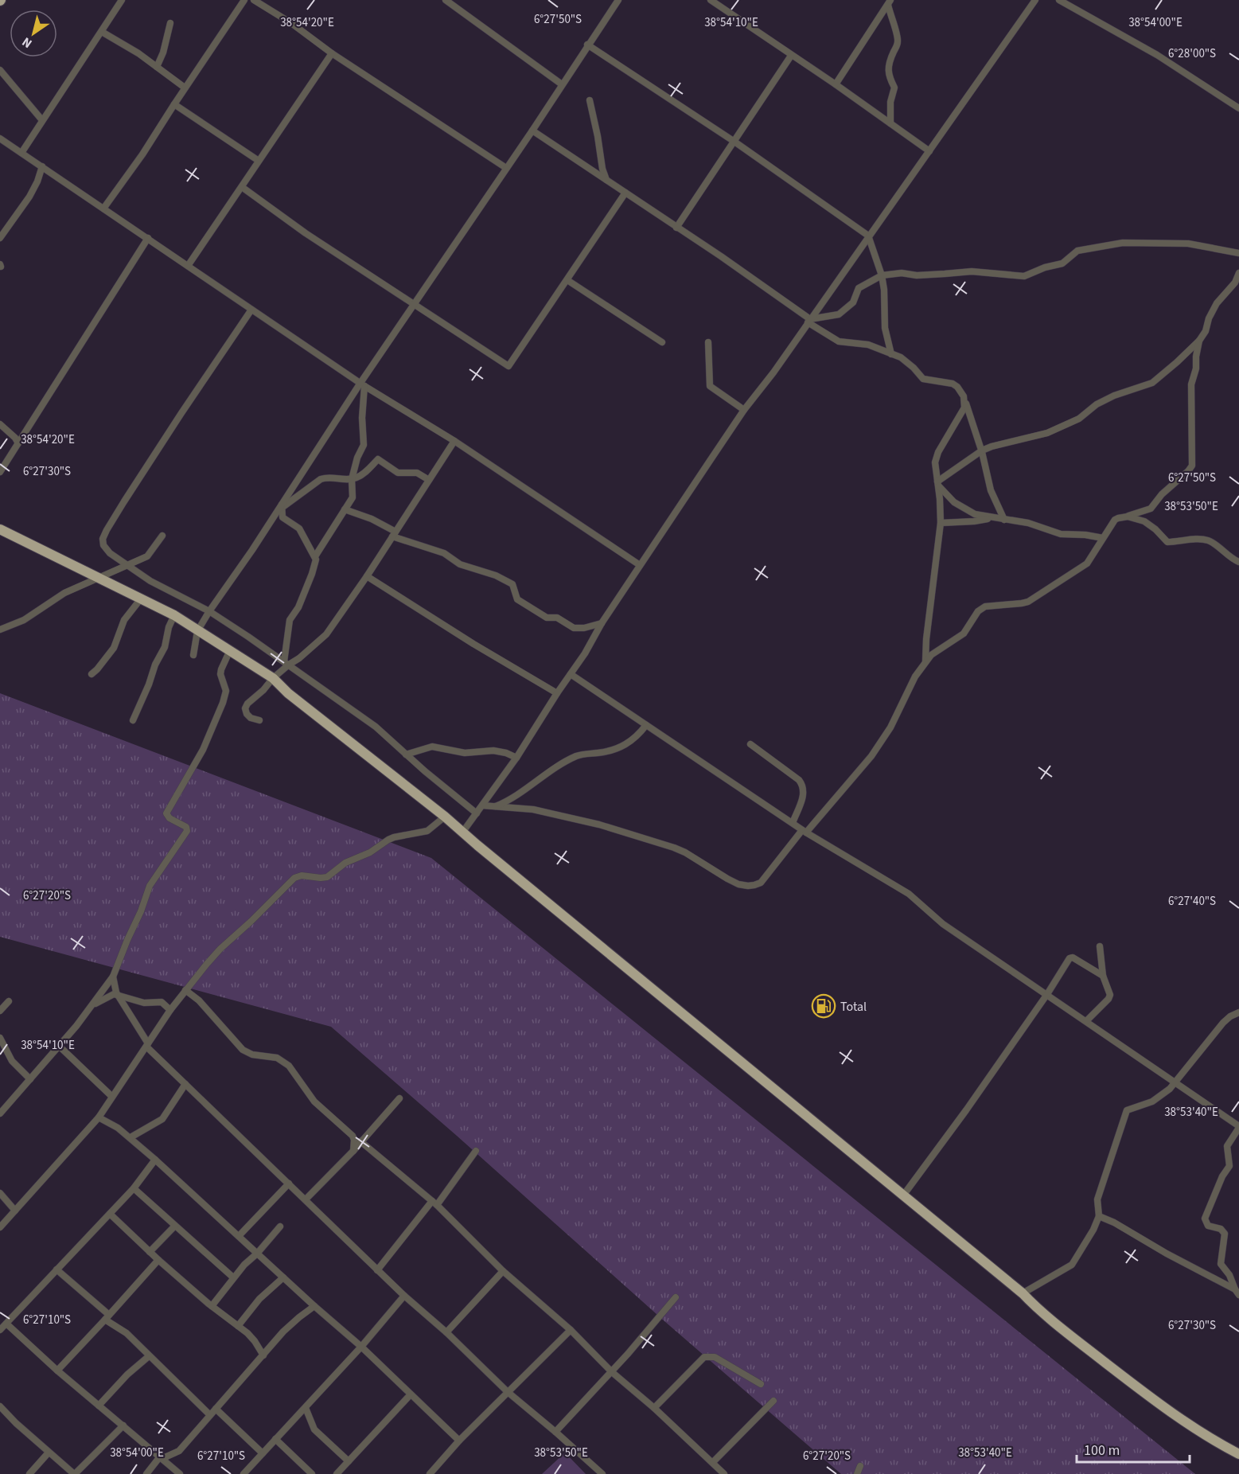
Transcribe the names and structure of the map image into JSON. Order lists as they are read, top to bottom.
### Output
{
  "places": {
    "fuel station": ["Total"]
  },
  "scale_bar": "100 m",
  "north": "bottom left",
  "coordinates": [
    "6°27'50\"S",
    "38°54'20\"E",
    "38°54'10\"E",
    "38°54'00\"E",
    "6°28'00\"S",
    "6°27'30\"S",
    "38°53'50\"E",
    "6°27'20\"S",
    "6°27'40\"S",
    "38°53'40\"E",
    "6°27'10\"S"
  ]
}
